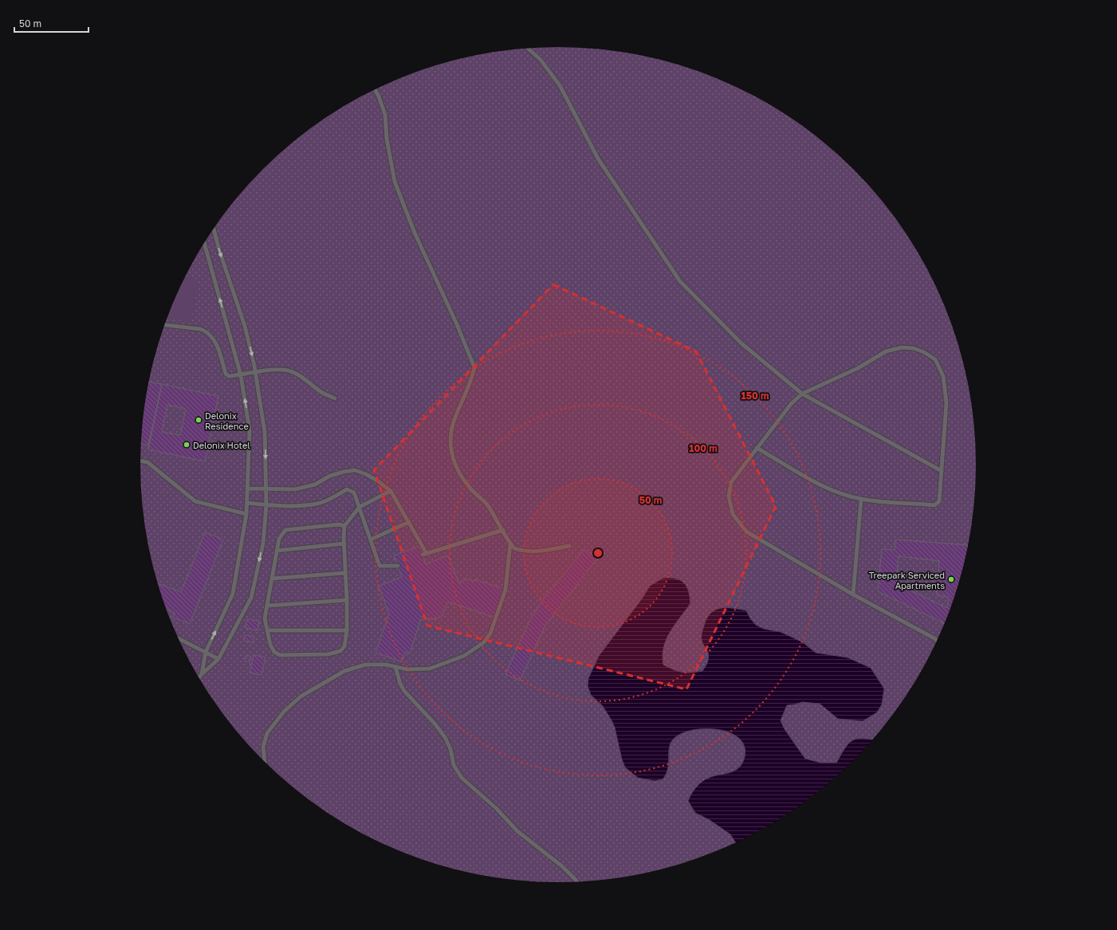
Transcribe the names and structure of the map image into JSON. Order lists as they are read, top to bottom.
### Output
{
  "places": ["Delonix Residence", "Delonix Hotel", "Treepark Serviced Apartments"],
  "scale_bar": "50 m",
  "rings": ["150 m", "100 m", "50 m"]
}
